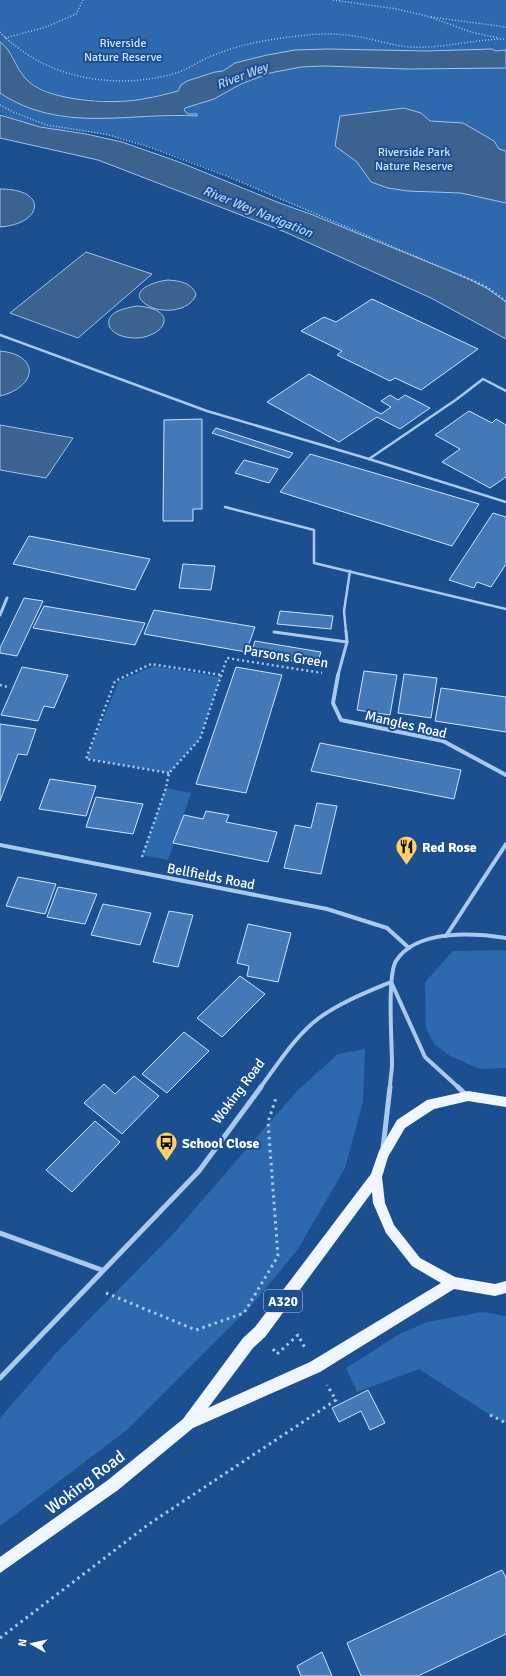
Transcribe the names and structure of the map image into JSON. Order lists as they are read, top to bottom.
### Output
{
  "streets": {
    "main road": ["Woking Road", "A320"],
    "street": ["Mangles Road", "Bellfields Road"],
    "path": ["Parsons Green"]
  },
  "crossings": [
    ["Parsons Green", "Mangles Road"],
    ["Parsons Green", "Bellfields Road"]
  ],
  "water": ["River Wey", "River Wey Navigation"],
  "parks": ["Riverside Nature Reserve", "Riverside Park Nature Reserve"],
  "places": {
    "restaurant": ["Red Rose"],
    "bus stop": ["School Close"]
  },
  "north": "left"
}
